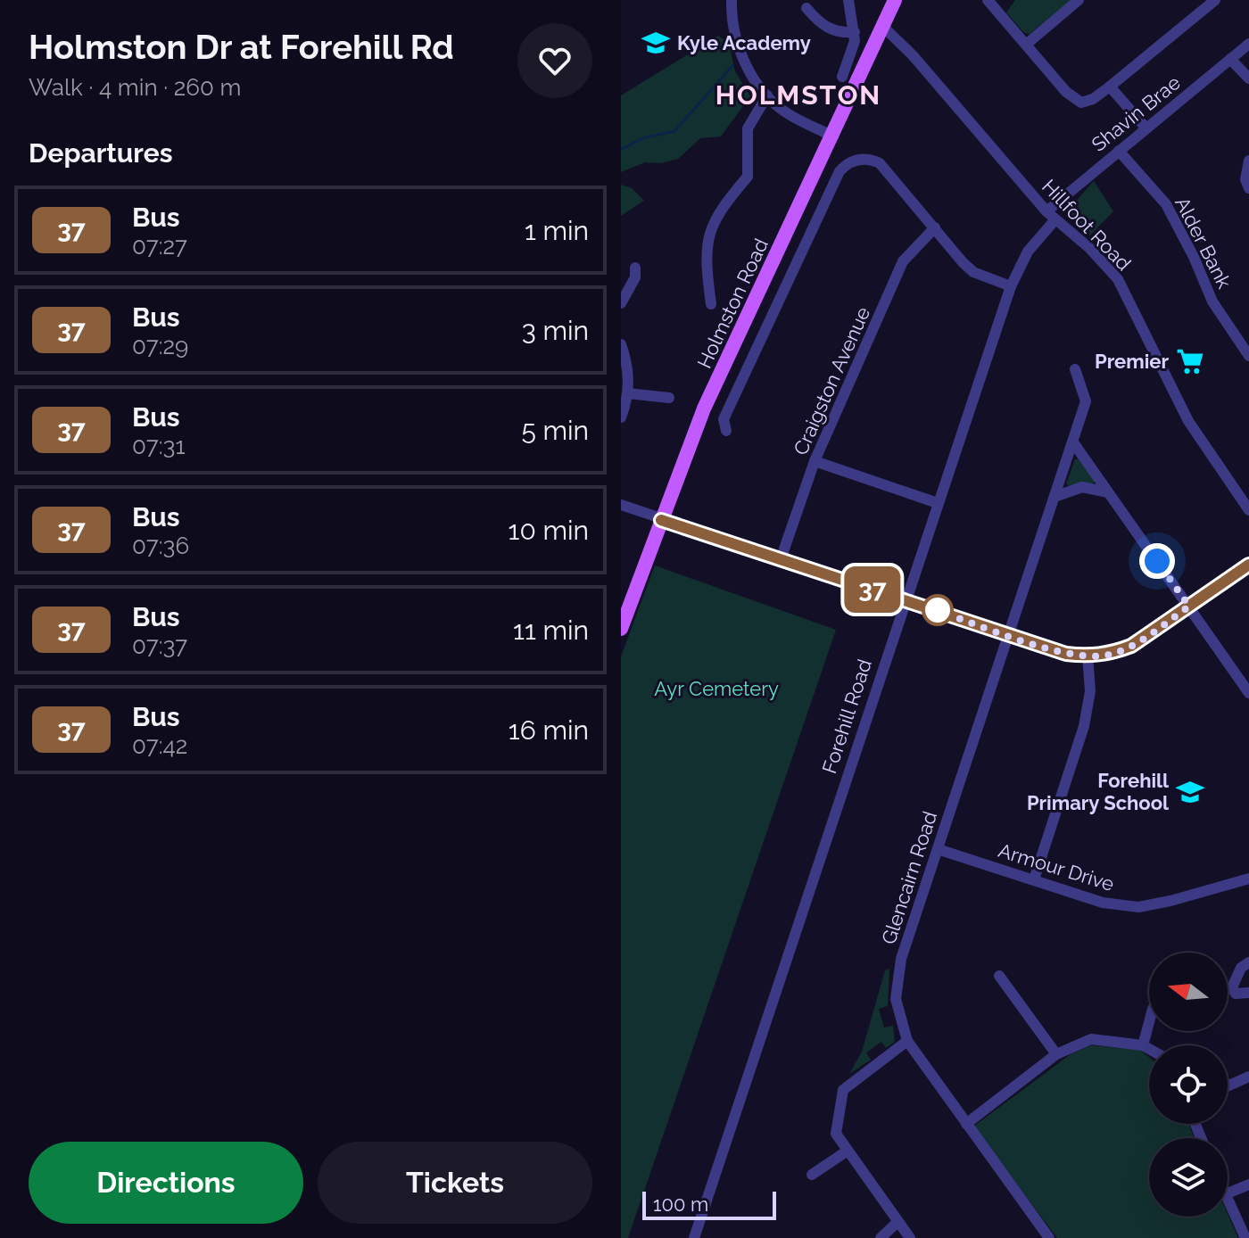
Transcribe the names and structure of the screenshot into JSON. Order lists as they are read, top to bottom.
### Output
{
  "streets": {
    "main road": ["Holmston Road"],
    "street": [
      "Shavin Brae",
      "Hillfoot Road",
      "Alder Bank",
      "Craigston Avenue",
      "Forehill Road",
      "Armour Drive",
      "Glencairn Road"
    ]
  },
  "crossings": [
    ["Shavin Brae", "Hillfoot Road"],
    ["Shavin Brae", "Alder Bank"],
    ["Shavin Brae", "Forehill Road"],
    ["Hillfoot Road", "Holmston Road"],
    ["Hillfoot Road", "Forehill Road"],
    ["Holmston Road", "Craigston Avenue"],
    ["Armour Drive", "Glencairn Road"]
  ],
  "districts": ["HOLMSTON"],
  "parks": ["Ayr Cemetery"],
  "places": {
    "school or university": ["Kyle Academy", "Forehill Primary School"],
    "supermarket": ["Premier"]
  },
  "lines": ["bus line 37"],
  "scale_bar": "100 m",
  "north": "left",
  "page": {
    "heading": [
      ["Holmston Dr at Forehill Rd", "Walk · 4 min · 260 m"],
      "Departures"
    ],
    "on_map": "37",
    "list": [
      {
        "mark": "37",
        "name": "Bus",
        "note": "07:27",
        "value": "1 min"
      },
      {
        "mark": "37",
        "name": "Bus",
        "note": "07:29",
        "value": "3 min"
      },
      {
        "mark": "37",
        "name": "Bus",
        "note": "07:31",
        "value": "5 min"
      },
      {
        "mark": "37",
        "name": "Bus",
        "note": "07:36",
        "value": "10 min"
      },
      {
        "mark": "37",
        "name": "Bus",
        "note": "07:37",
        "value": "11 min"
      },
      {
        "mark": "37",
        "name": "Bus",
        "note": "07:42",
        "value": "16 min"
      }
    ],
    "buttons": ["Directions", "Tickets"],
    "scale": "100 m"
  }
}
